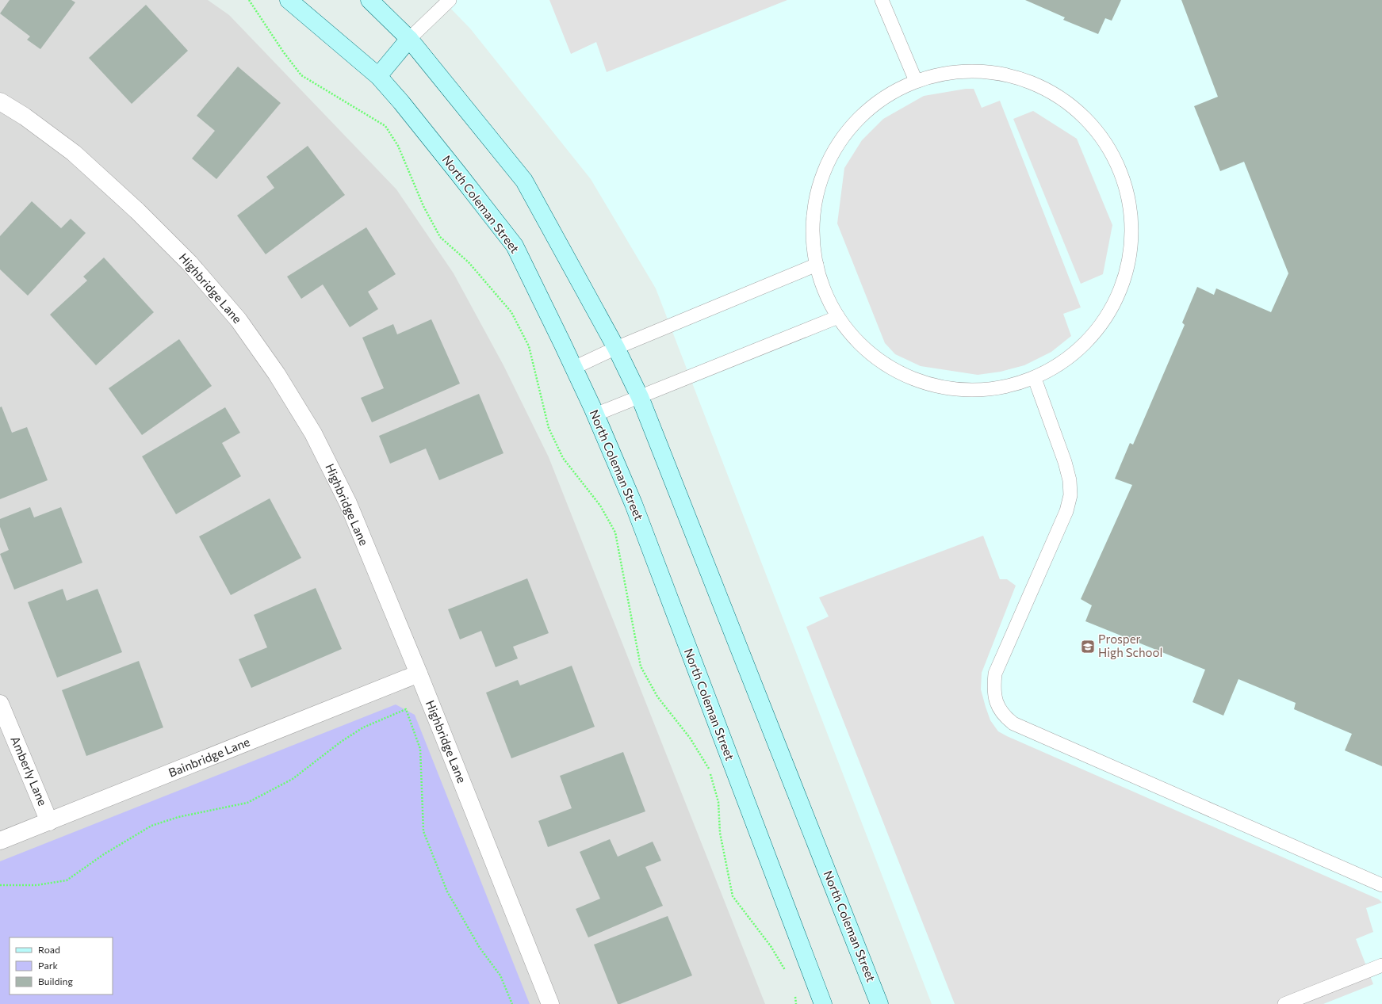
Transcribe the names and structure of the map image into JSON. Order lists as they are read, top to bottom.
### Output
{
  "streets": {
    "street": [
      "North Coleman Street",
      "Highbridge Lane",
      "Bainbridge Lane",
      "Amberly Lane"
    ]
  },
  "crossings": [
    ["Highbridge Lane", "Bainbridge Lane"],
    ["Bainbridge Lane", "Amberly Lane"]
  ],
  "places": {
    "school or university": ["Prosper High School"]
  },
  "legend": ["Road", "Park", "Building"]
}
